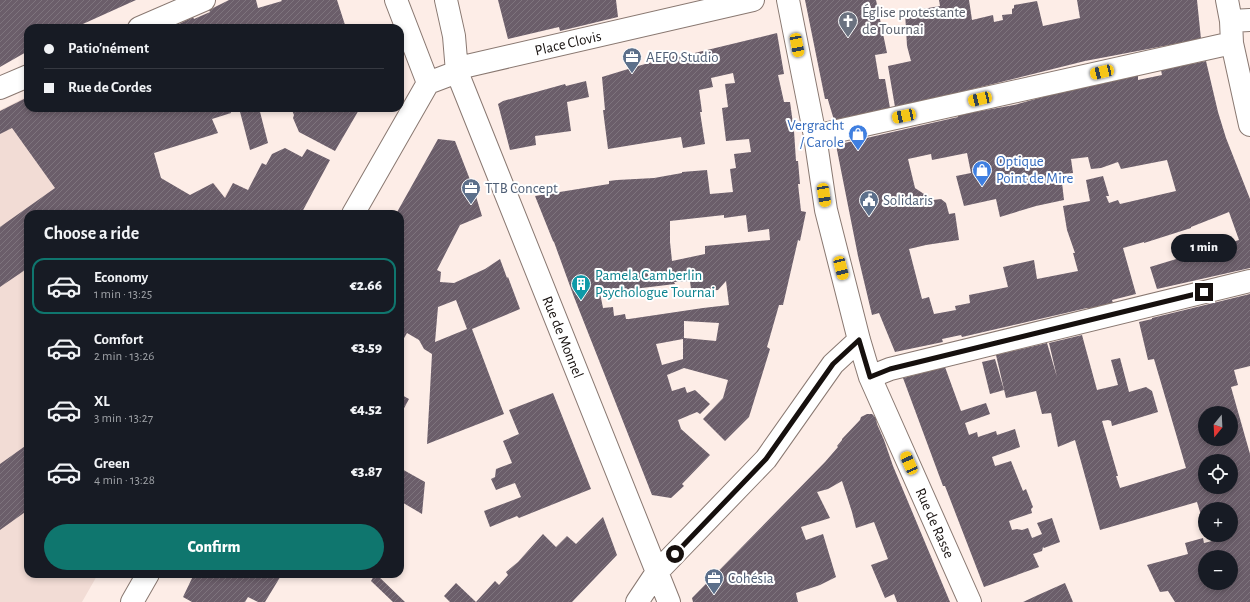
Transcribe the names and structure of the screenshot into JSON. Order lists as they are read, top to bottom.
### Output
{
  "streets": {
    "street": ["Place Clovis", "Rue de Monnel", "Rue de Rasse"]
  },
  "crossings": [
    ["Place Clovis", "Rue de Monnel"]
  ],
  "places": {
    "church": ["Église protestante de Tournai"],
    "office": ["AEFO Studio", "TTB Concept", "Cohésia"],
    "shop": ["Vergracht / Carole", "Optique Point de Mire"],
    "public building": ["Solidaris"],
    "building": ["Pamela Camberlin Psychologue Tournai"]
  },
  "north": "bottom",
  "page": {
    "banner": ["Patio'nément", "Rue de Cordes"],
    "heading": "Choose a ride",
    "bubble": "1 min",
    "list": [
      {
        "name": "Economy",
        "note": "1 min · 13:25",
        "value": "€2.66"
      },
      {
        "name": "Comfort",
        "note": "2 min · 13:26",
        "value": "€3.59"
      },
      {
        "name": "XL",
        "note": "3 min · 13:27",
        "value": "€4.52"
      },
      {
        "name": "Green",
        "note": "4 min · 13:28",
        "value": "€3.87"
      }
    ],
    "map_buttons": ["+", "−"],
    "buttons": "Confirm"
  }
}
